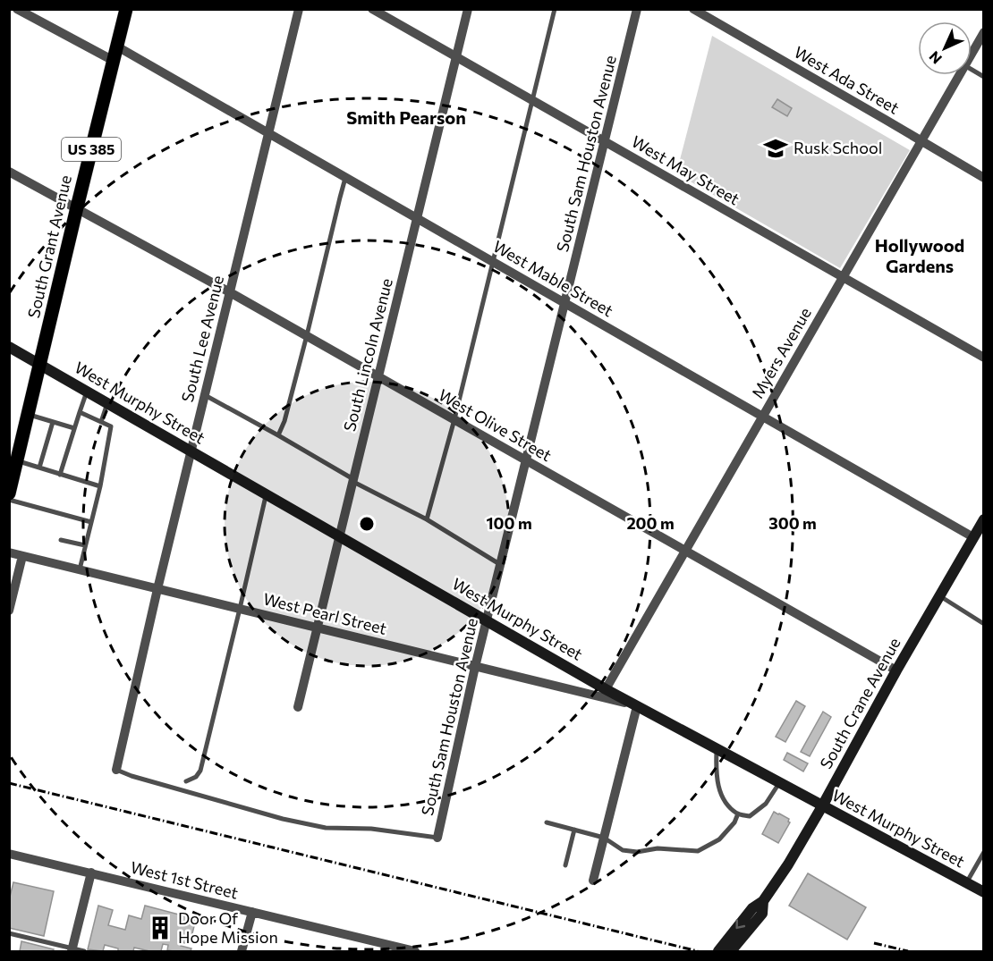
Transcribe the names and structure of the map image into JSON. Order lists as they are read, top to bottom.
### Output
{
  "streets": {
    "main road": ["US 385", "South Grant Avenue"],
    "street": [
      "West Ada Street",
      "South Sam Houston Avenue",
      "West May Street",
      "West Mable Street",
      "South Lee Avenue",
      "Myers Avenue",
      "South Lincoln Avenue",
      "West Murphy Street",
      "West Olive Street",
      "West Pearl Street",
      "South Crane Avenue",
      "West 1st Street"
    ]
  },
  "crossings": [
    ["West Ada Street", "Myers Avenue"],
    ["South Sam Houston Avenue", "West May Street"],
    ["South Sam Houston Avenue", "West Mable Street"],
    ["South Sam Houston Avenue", "West Murphy Street"],
    ["South Sam Houston Avenue", "West Olive Street"],
    ["South Sam Houston Avenue", "West Pearl Street"],
    ["West May Street", "Myers Avenue"],
    ["West May Street", "South Lincoln Avenue"],
    ["South Grant Avenue", "West Mable Street"],
    ["South Grant Avenue", "West Murphy Street"],
    ["South Grant Avenue", "West Olive Street"],
    ["West Mable Street", "South Lee Avenue"],
    ["West Mable Street", "Myers Avenue"],
    ["West Mable Street", "South Lincoln Avenue"],
    ["West Mable Street", "South Crane Avenue"],
    ["South Lee Avenue", "West Murphy Street"],
    ["South Lee Avenue", "West Olive Street"],
    ["South Lee Avenue", "West Pearl Street"],
    ["Myers Avenue", "West Murphy Street"],
    ["Myers Avenue", "West Olive Street"],
    ["South Lincoln Avenue", "West Murphy Street"],
    ["South Lincoln Avenue", "West Olive Street"],
    ["South Lincoln Avenue", "West Pearl Street"],
    ["West Murphy Street", "West Pearl Street"],
    ["West Murphy Street", "South Crane Avenue"],
    ["West Olive Street", "South Crane Avenue"]
  ],
  "districts": ["Smith Pearson", "Hollywood Gardens"],
  "places": {
    "school or university": ["Rusk School"],
    "building": ["Door Of Hope Mission"]
  },
  "north": "bottom left",
  "rings": ["100 m", "200 m", "300 m"]
}
